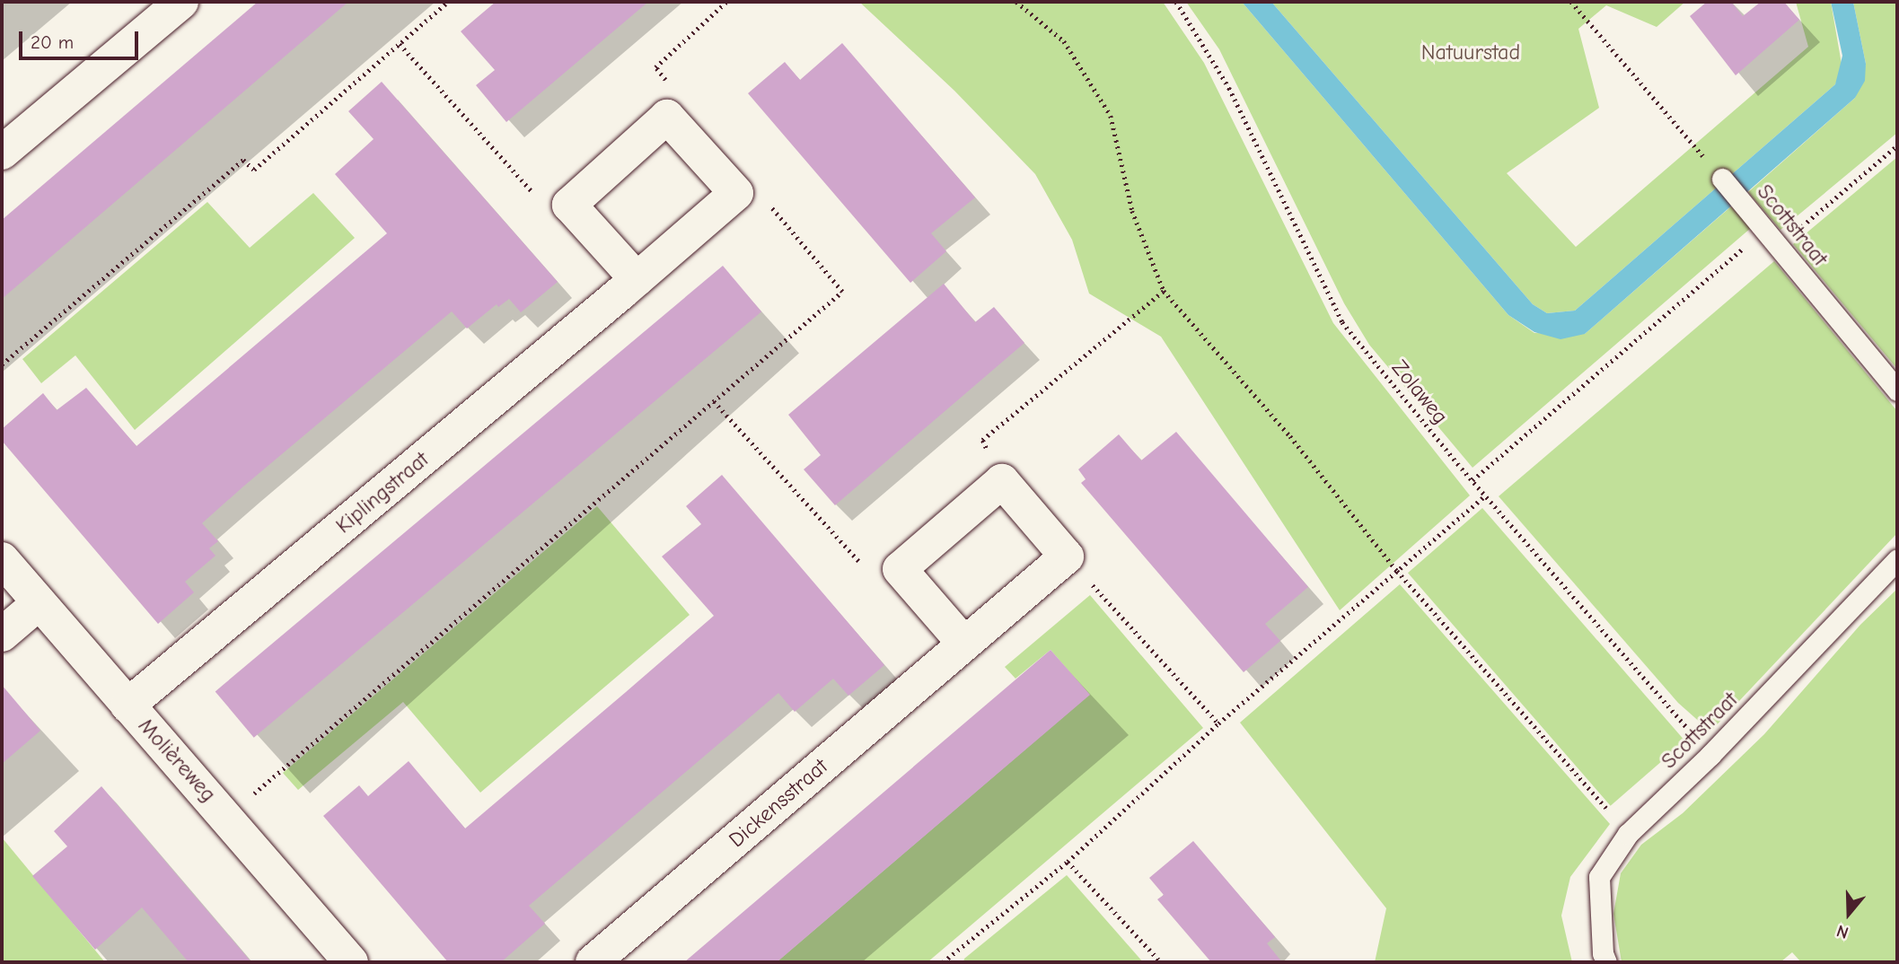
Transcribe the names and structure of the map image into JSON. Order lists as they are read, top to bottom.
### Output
{
  "streets": {
    "street": ["Kiplingstraat", "Molièreweg", "Dickensstraat"],
    "lane": ["Scottstraat"],
    "path": ["Zolaweg"]
  },
  "crossings": [
    ["Scottstraat", "Zolaweg"],
    ["Kiplingstraat", "Molièreweg"]
  ],
  "parks": ["Natuurstad"],
  "scale_bar": "20 m",
  "north": "bottom"
}
